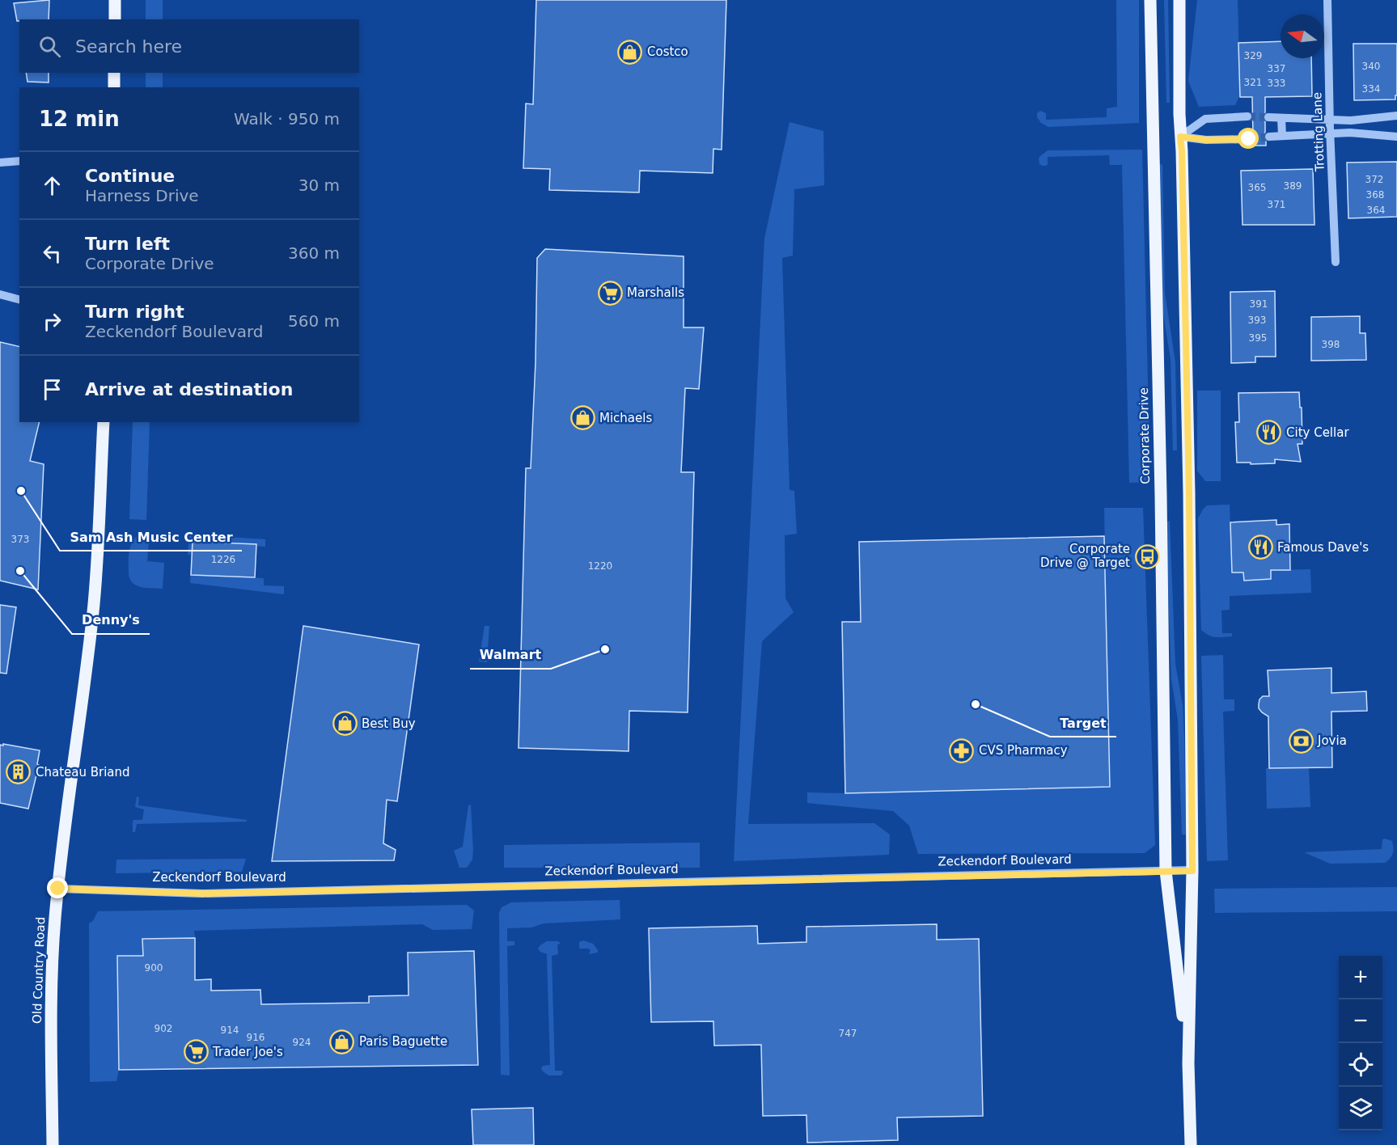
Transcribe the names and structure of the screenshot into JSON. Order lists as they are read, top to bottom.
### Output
{
  "streets": {
    "main road": ["Corporate Drive", "Old Country Road"],
    "street": ["Trotting Lane", "Zeckendorf Boulevard"]
  },
  "crossings": [
    ["Corporate Drive", "Zeckendorf Boulevard"],
    ["Zeckendorf Boulevard", "Old Country Road"]
  ],
  "places": {
    "shop": [
      "Costco",
      "Michaels",
      "Best Buy",
      "Paris Baguette"
    ],
    "supermarket": ["Marshalls", "Trader Joe's"],
    "restaurant": ["City Cellar", "Famous Dave's"],
    "other": [
      "Sam Ash Music Center",
      "Denny's",
      "Walmart",
      "Target"
    ],
    "bus stop": ["Corporate Drive @ Target"],
    "bank": ["Jovia"],
    "pharmacy": ["CVS Pharmacy"],
    "building": ["Chateau Briand"]
  },
  "house_numbers": [
    "329",
    "340",
    "337",
    "321",
    "333",
    "334",
    "372",
    "389",
    "365",
    "368",
    "371",
    "364",
    "391",
    "393",
    "395",
    "398",
    "373",
    "1226",
    "1220",
    "900",
    "902",
    "914",
    "747",
    "916",
    "924"
  ],
  "north": "left",
  "page": {
    "search": "Search here",
    "heading": ["12 min", "Walk · 950 m"],
    "list": [
      ["Continue", "Harness Drive", "30 m"],
      ["Turn left", "Corporate Drive", "360 m"],
      ["Turn right", "Zeckendorf Boulevard", "560 m"],
      "Arrive at destination"
    ],
    "map_buttons": ["+", "−"]
  }
}
